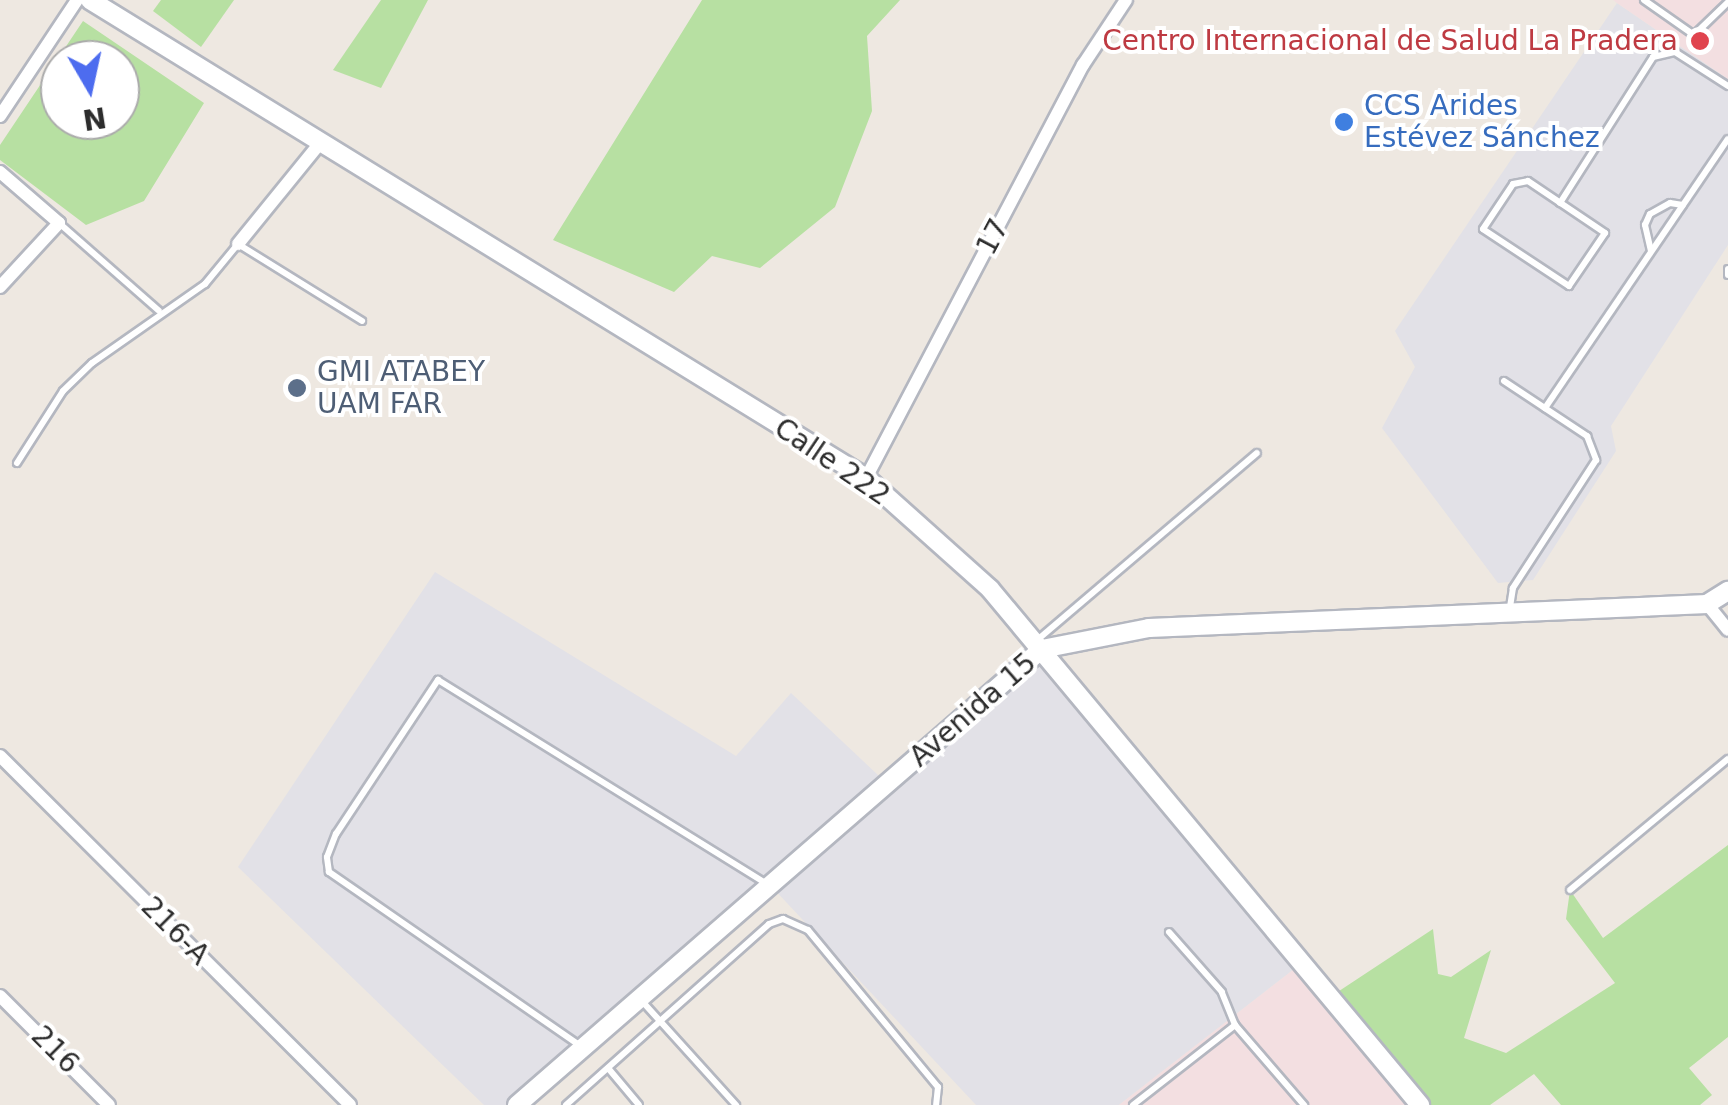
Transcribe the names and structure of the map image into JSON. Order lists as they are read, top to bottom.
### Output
{
  "streets": {
    "main road": ["Calle 222", "Avenida 15"],
    "street": ["17", "216-A", "216"]
  },
  "crossings": [
    ["17", "Calle 222"],
    ["Calle 222", "Avenida 15"]
  ],
  "places": ["Centro Internacional de Salud La Pradera", "CCS Arides Estévez Sánchez", "GMI ATABEY UAM FAR"],
  "north": "bottom"
}
